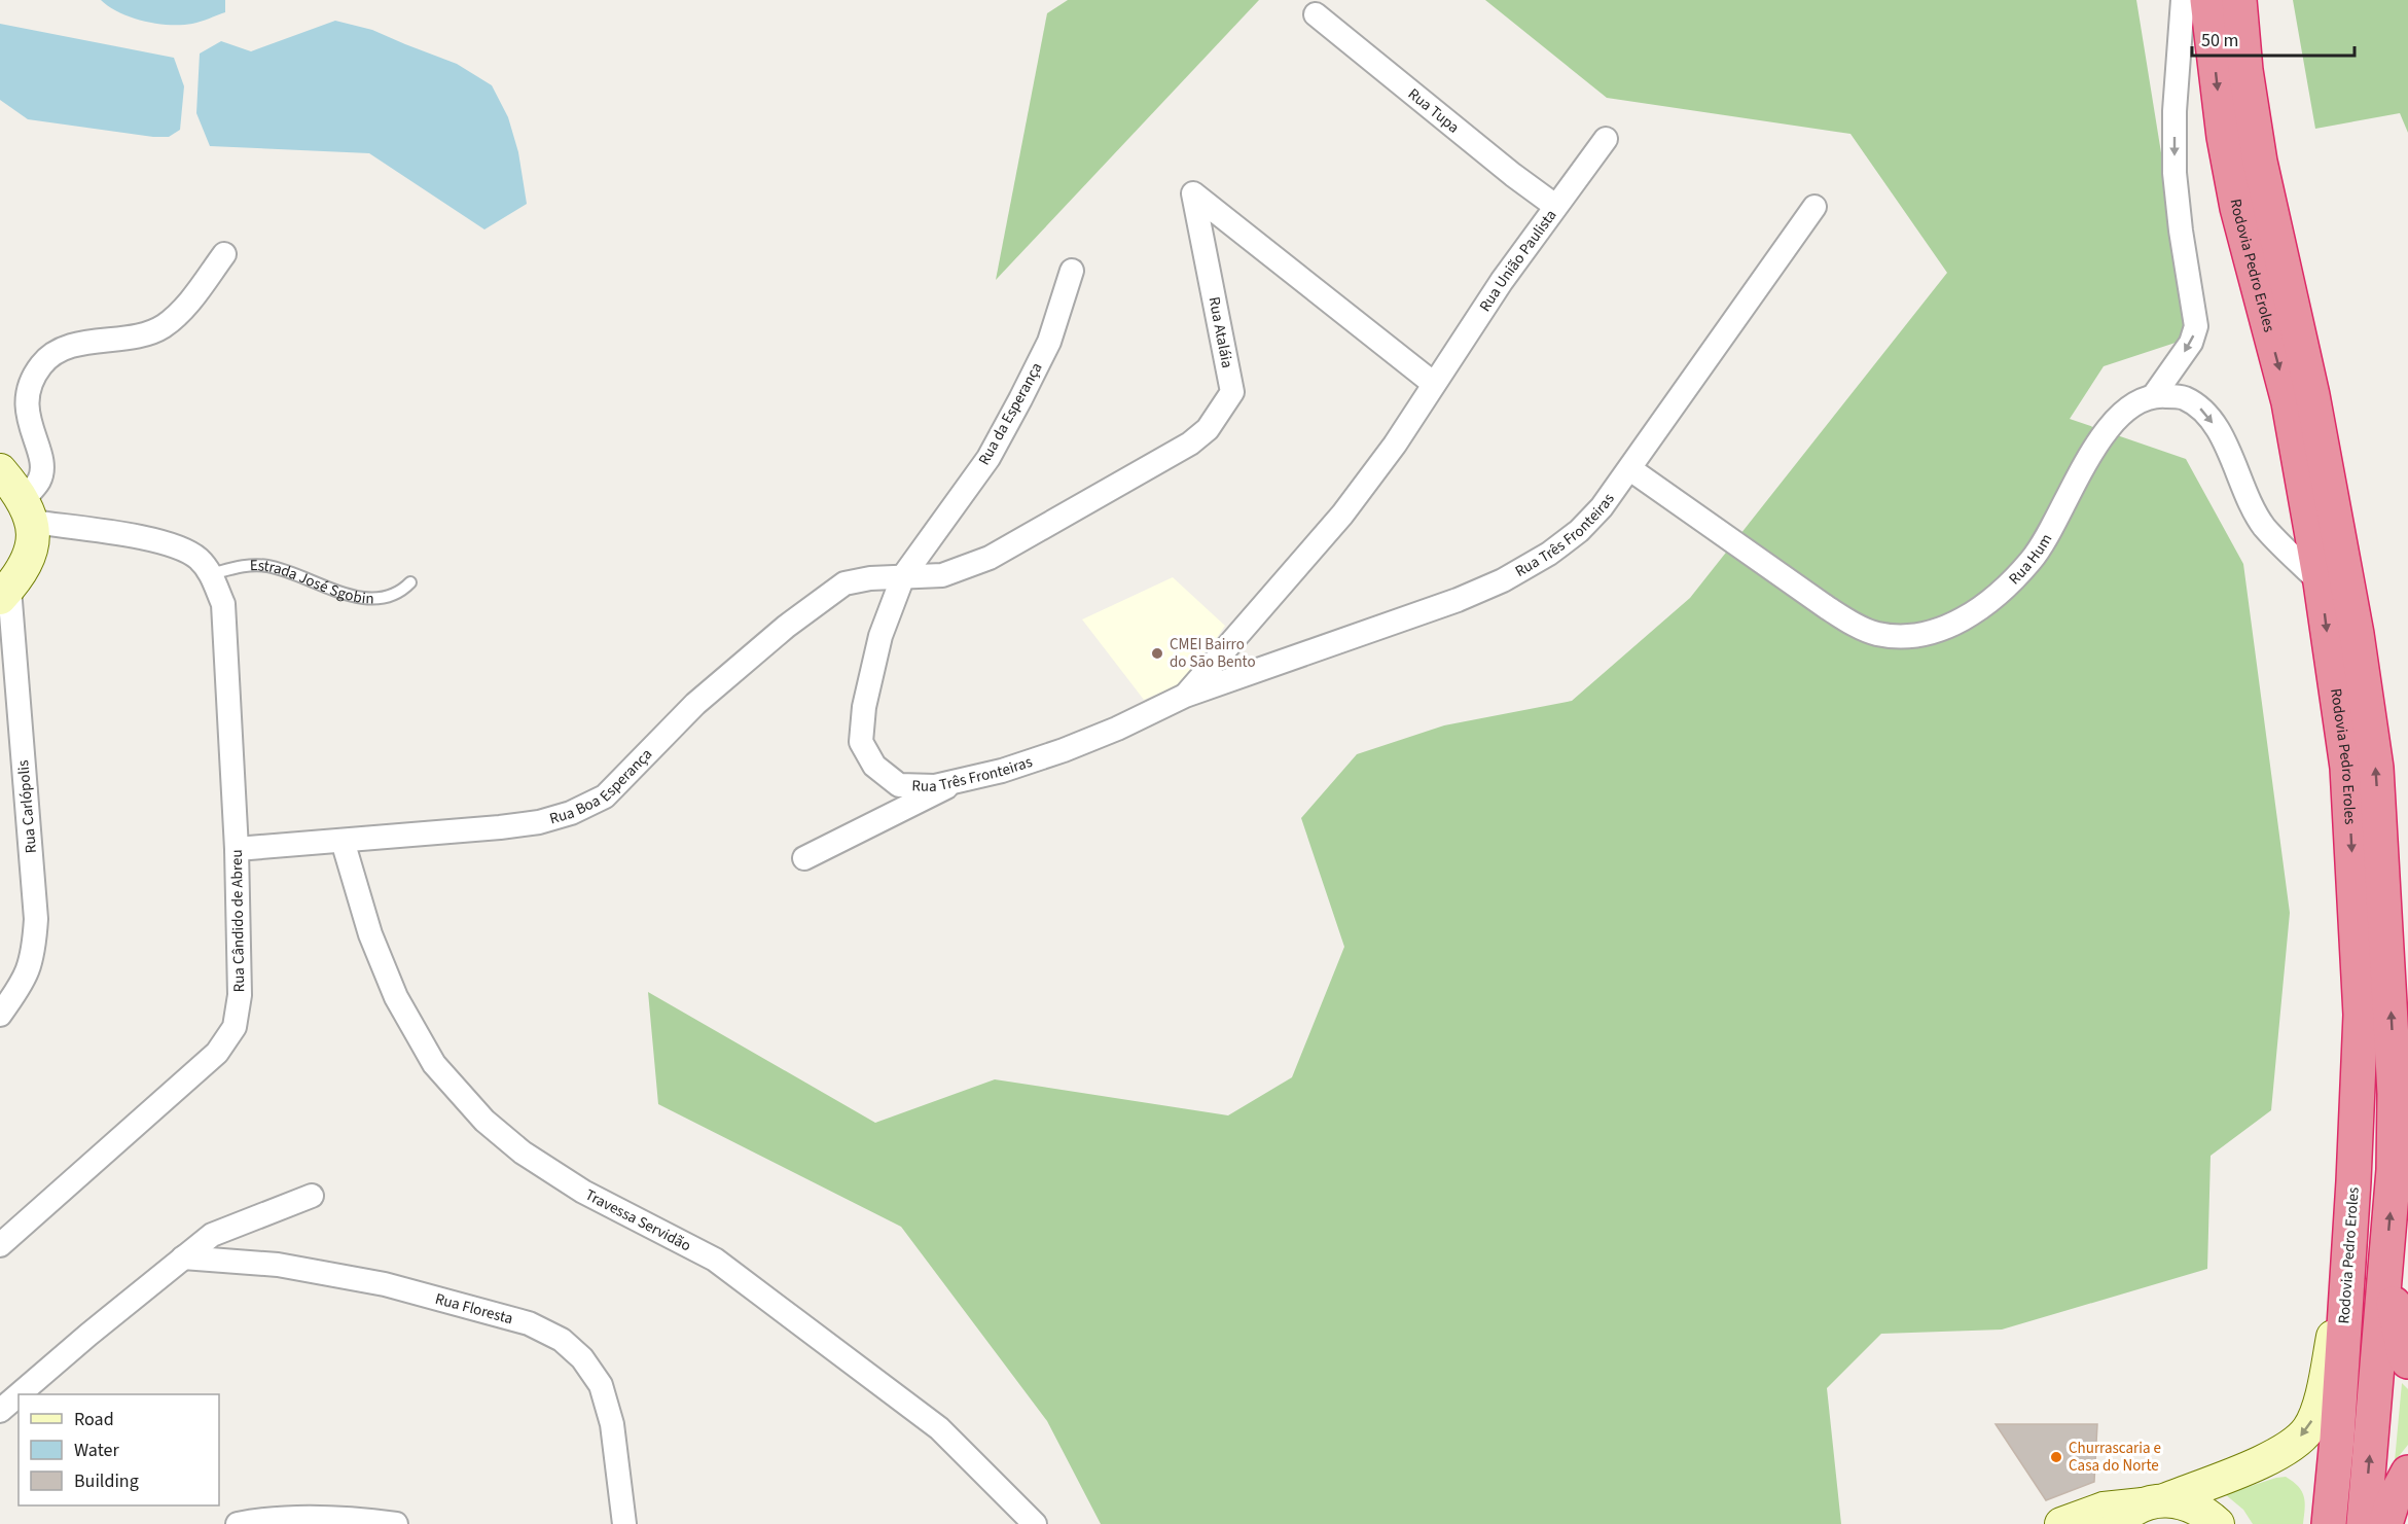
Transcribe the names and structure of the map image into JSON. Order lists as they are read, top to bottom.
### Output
{
  "streets": {
    "highway": ["Rodovia Pedro Eroles"],
    "street": [
      "Rua Tupa",
      "Rua União Paulista",
      "Rua Ataláia",
      "Rua da Esperança",
      "Rua Três Fronteiras",
      "Rua Hum",
      "Rua Boa Esperança",
      "Rua Carlópolis",
      "Rua Cândido de Abreu",
      "Travessa Servidão",
      "Rua Floresta"
    ],
    "lane": ["Estrada José Sgobin"]
  },
  "crossings": [
    ["Rua Tupa", "Rua União Paulista"],
    ["Rua União Paulista", "Rua Ataláia"],
    ["Rua União Paulista", "Rua Três Fronteiras"],
    ["Rua Ataláia", "Rua da Esperança"],
    ["Rua Ataláia", "Rua Três Fronteiras"],
    ["Rua Ataláia", "Rua Boa Esperança"],
    ["Rua da Esperança", "Rua Três Fronteiras"],
    ["Rua da Esperança", "Rua Boa Esperança"],
    ["Rua Três Fronteiras", "Rua Hum"],
    ["Rua Três Fronteiras", "Rua Boa Esperança"],
    ["Estrada José Sgobin", "Rua Cândido de Abreu"],
    ["Rua Boa Esperança", "Rua Cândido de Abreu"],
    ["Rua Boa Esperança", "Travessa Servidão"]
  ],
  "places": ["CMEI Bairro do São Bento", "Churrascaria e Casa do Norte"],
  "legend": ["Road", "Water", "Building"],
  "scale_bar": "50 m"
}
